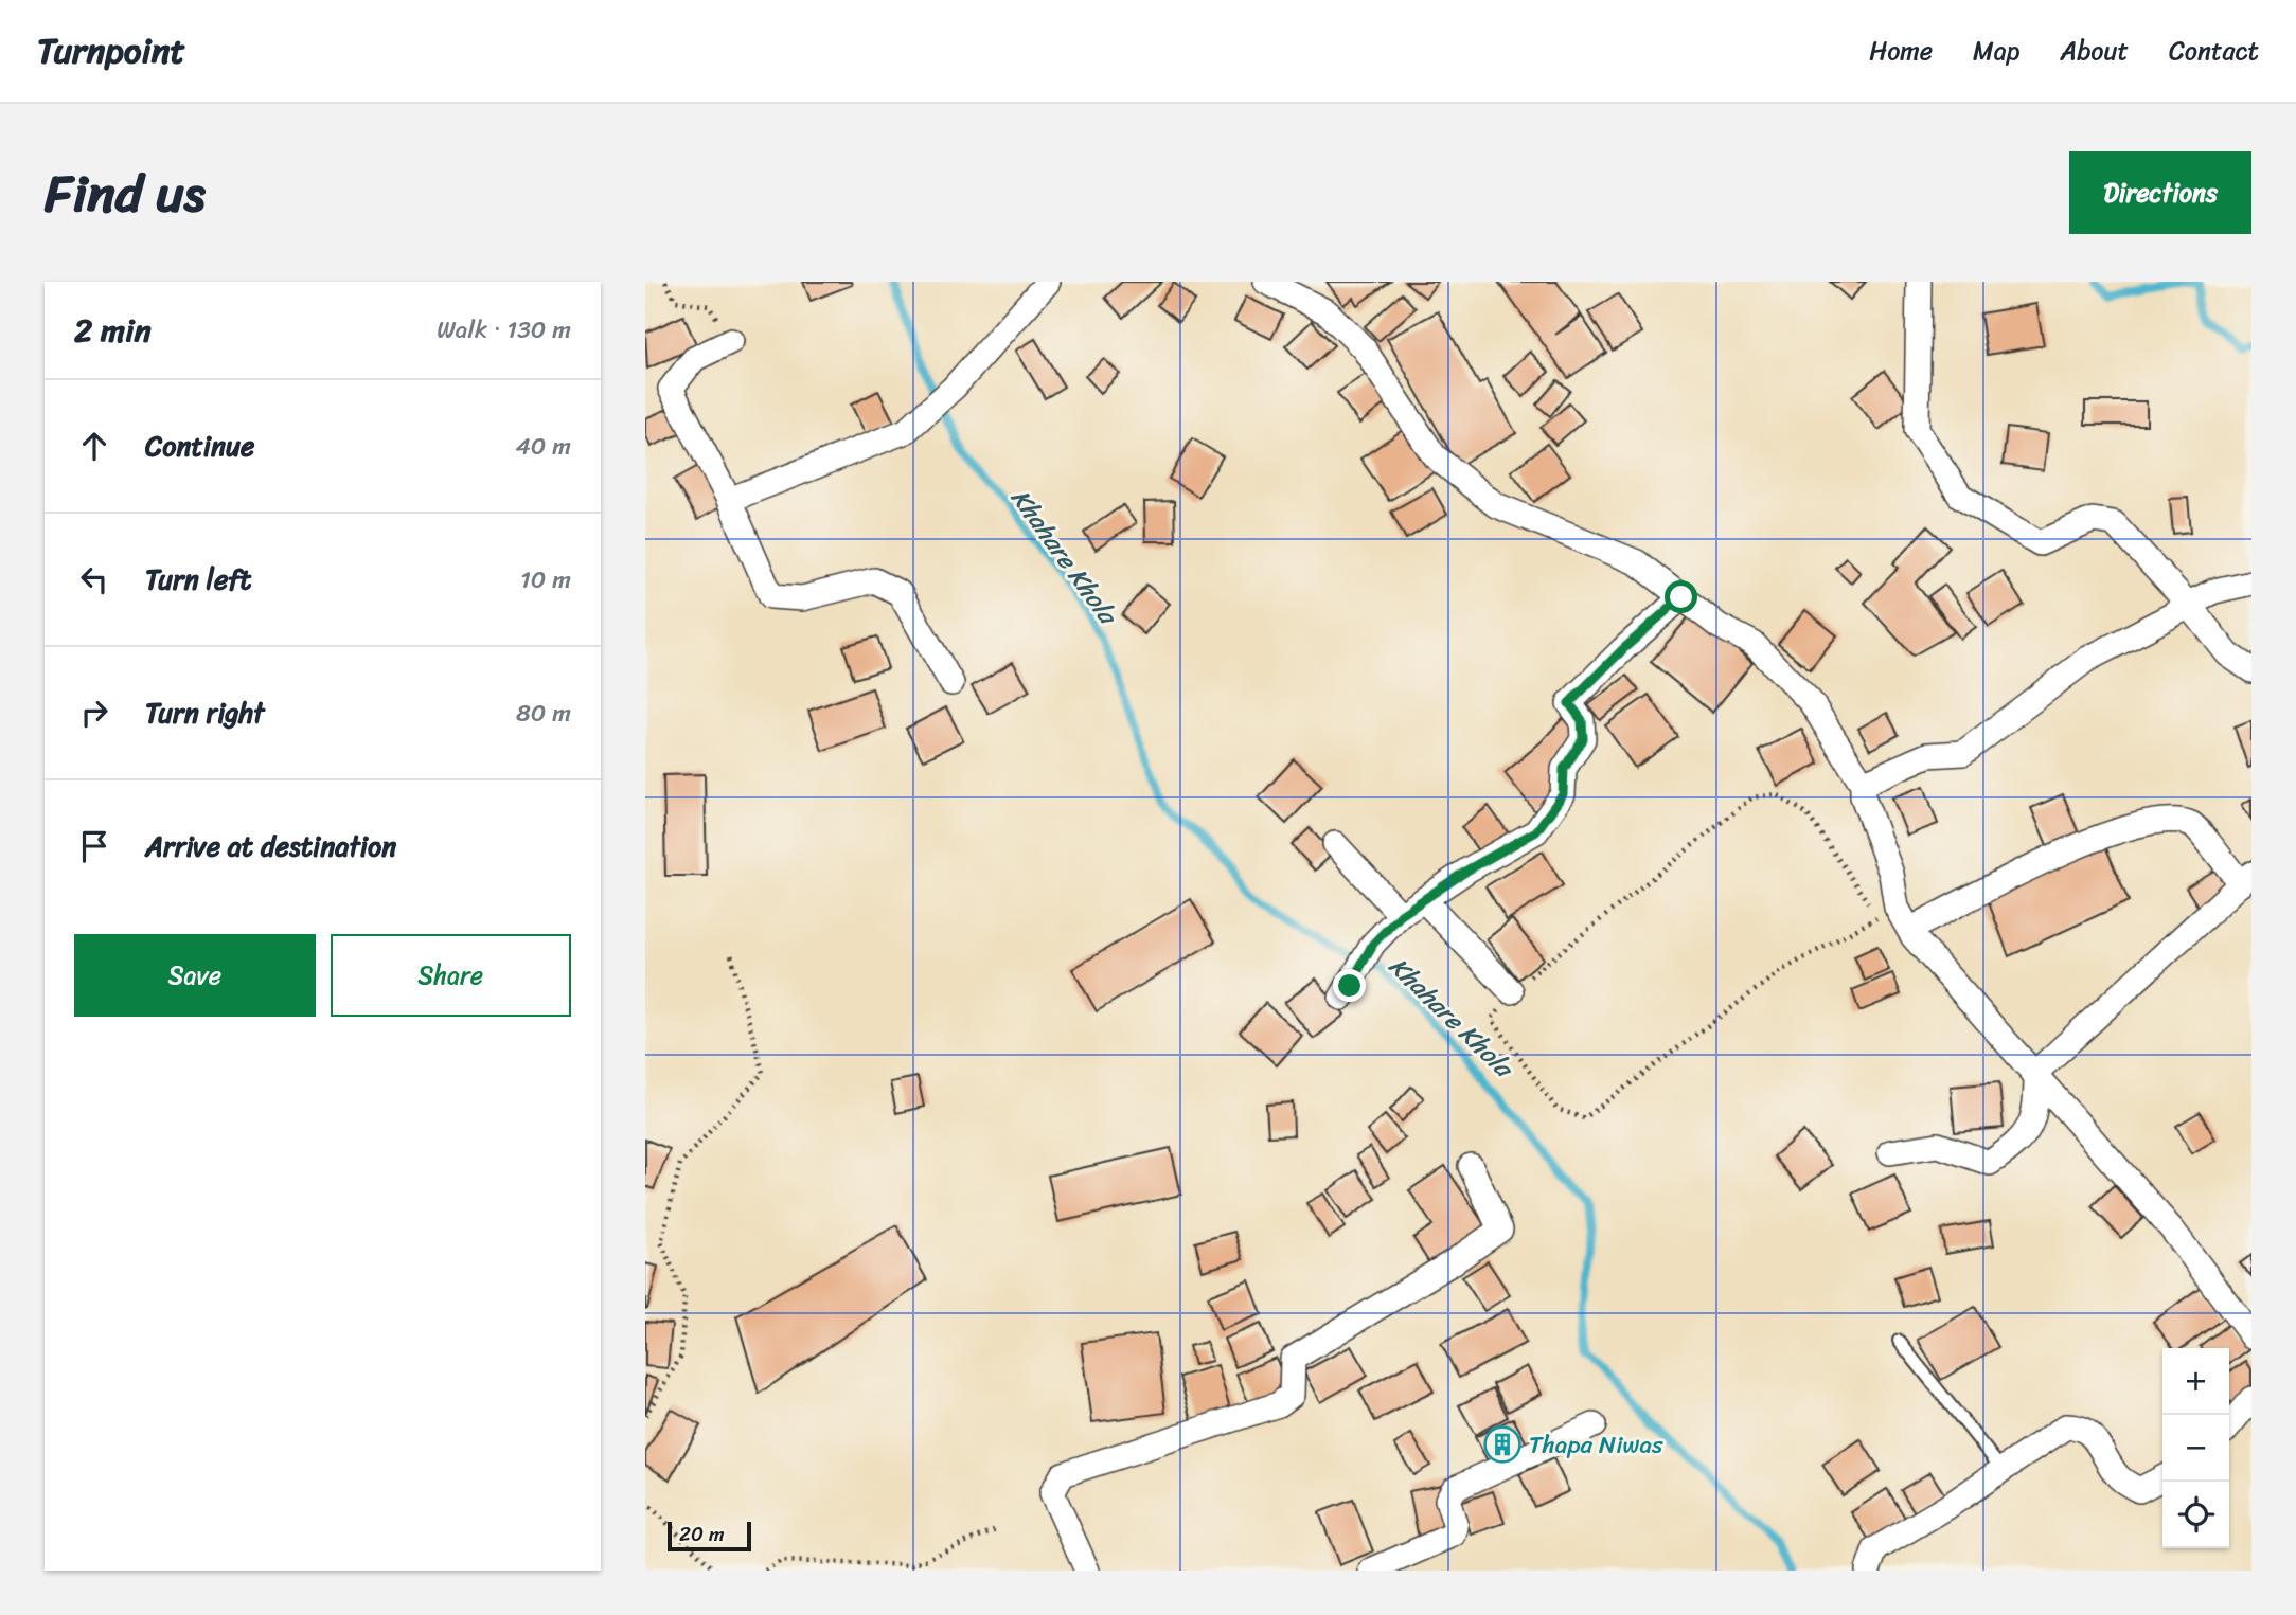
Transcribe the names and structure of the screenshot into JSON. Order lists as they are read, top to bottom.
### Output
{
  "water": ["Khahare Khola"],
  "places": {
    "building": ["Thapa Niwas"]
  },
  "scale_bar": "20 m",
  "page": {
    "header": "Turnpoint",
    "nav": [
      "Home",
      "Map",
      "About",
      "Contact"
    ],
    "title": "Find us",
    "buttons": [
      "Directions",
      ["Save", "Share"]
    ],
    "heading": ["2 min", "Walk · 130 m"],
    "list": [
      ["Continue", "40 m"],
      ["Turn left", "10 m"],
      ["Turn right", "80 m"],
      "Arrive at destination"
    ],
    "map_buttons": ["+", "−"],
    "scale": "20 m"
  }
}
